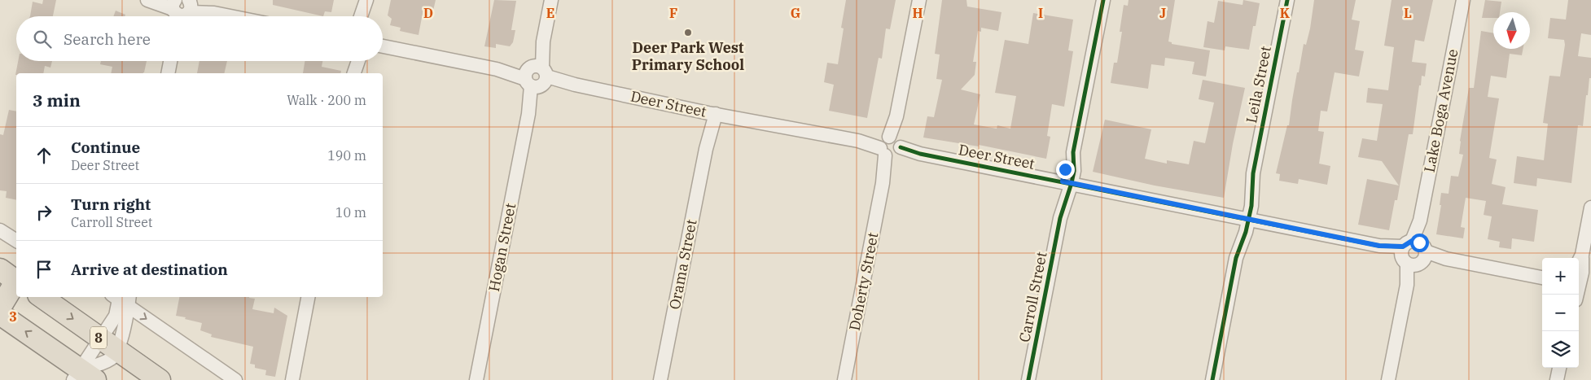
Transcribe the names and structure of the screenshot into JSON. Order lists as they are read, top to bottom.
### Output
{
  "streets": {
    "highway": ["8"],
    "street": [
      "Leila Street",
      "Deer Street",
      "Lake Boga Avenue",
      "Hogan Street",
      "Orama Street",
      "Doherty Street",
      "Carroll Street"
    ]
  },
  "crossings": [
    ["Leila Street", "Deer Street"],
    ["Deer Street", "Lake Boga Avenue"],
    ["Deer Street", "Hogan Street"],
    ["Deer Street", "Orama Street"],
    ["Deer Street", "Doherty Street"],
    ["Deer Street", "Carroll Street"]
  ],
  "places": ["Deer Park West Primary School"],
  "north": "bottom",
  "page": {
    "search": "Search here",
    "heading": ["3 min", "Walk · 200 m"],
    "list": [
      ["Continue", "Deer Street", "190 m"],
      ["Turn right", "Carroll Street", "10 m"],
      "Arrive at destination"
    ],
    "map_buttons": ["+", "−"]
  },
  "grid": {
    "columns": [
      "D",
      "E",
      "F",
      "G",
      "H",
      "I",
      "J",
      "K",
      "L"
    ],
    "rows": ["3"]
  }
}
